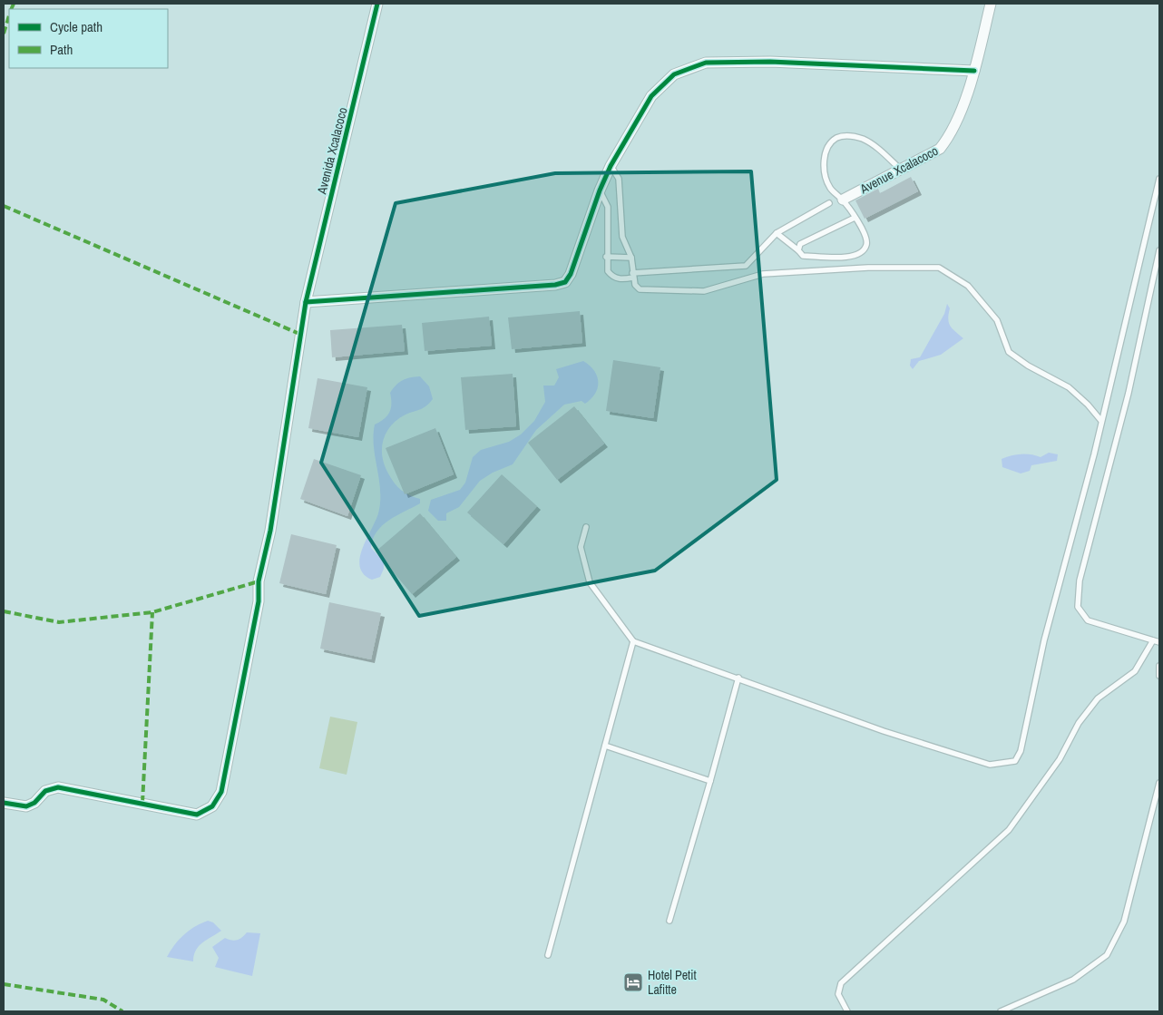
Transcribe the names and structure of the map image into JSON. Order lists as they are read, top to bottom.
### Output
{
  "streets": {
    "street": ["Avenida Xcalacoco", "Avenue Xcalacoco"]
  },
  "places": {
    "hotel": ["Hotel Petit Lafitte"]
  },
  "legend": ["Cycle path", "Path"]
}
